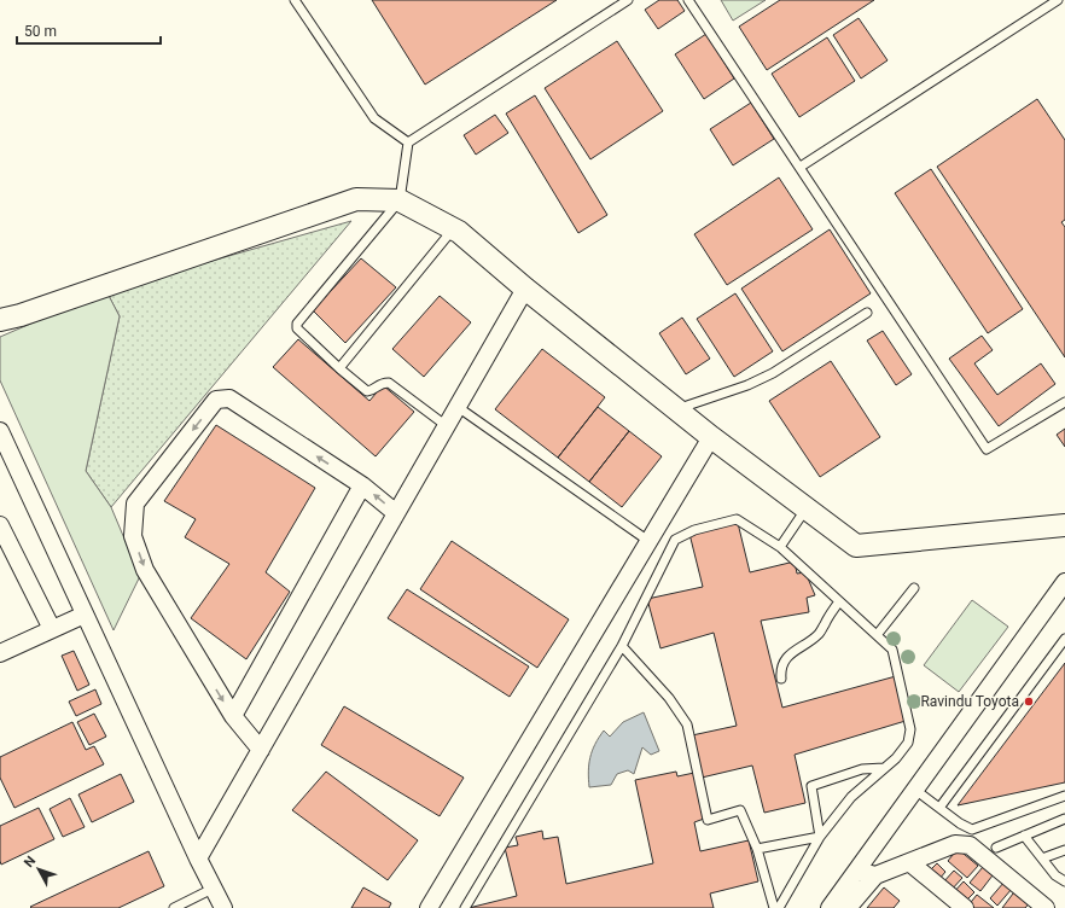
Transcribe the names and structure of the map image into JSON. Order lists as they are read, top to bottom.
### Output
{
  "places": ["Ravindu Toyota"],
  "scale_bar": "50 m",
  "north": "top left"
}
